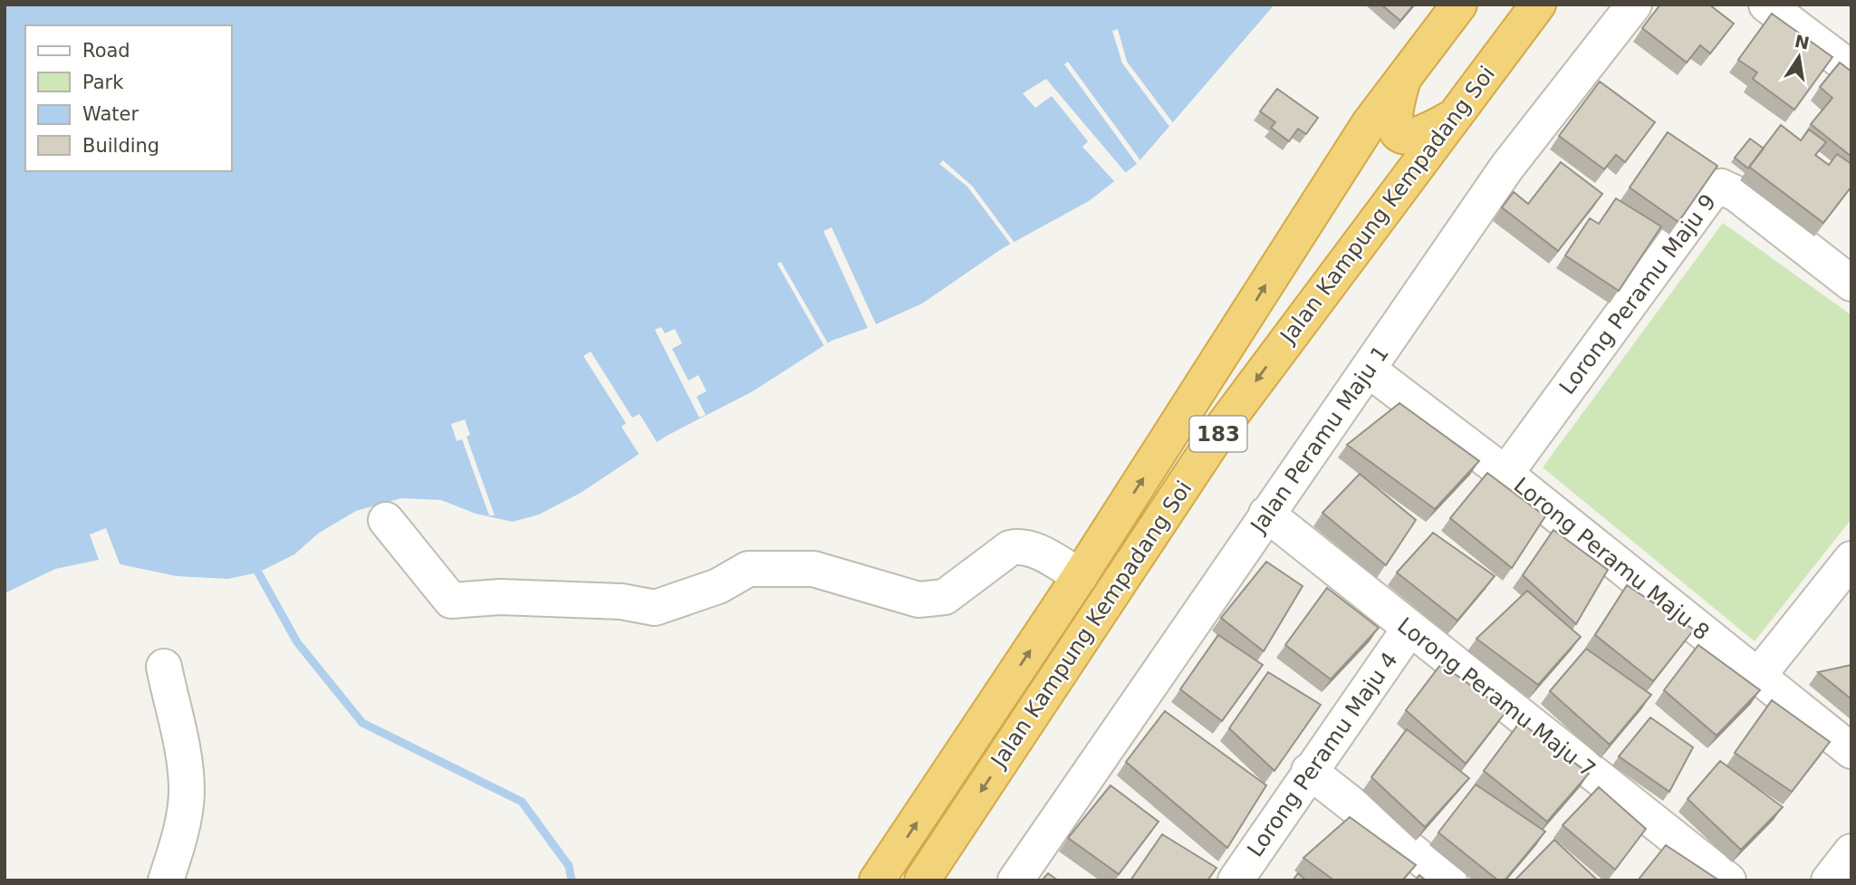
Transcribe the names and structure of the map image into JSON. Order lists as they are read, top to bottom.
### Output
{
  "streets": {
    "highway": ["Jalan Kampung Kempadang Soi", "183"],
    "street": [
      "Lorong Peramu Maju 9",
      "Jalan Peramu Maju 1",
      "Lorong Peramu Maju 8",
      "Lorong Peramu Maju 7",
      "Lorong Peramu Maju 4"
    ]
  },
  "crossings": [
    ["Lorong Peramu Maju 9", "Lorong Peramu Maju 8"],
    ["Jalan Peramu Maju 1", "Lorong Peramu Maju 8"],
    ["Jalan Peramu Maju 1", "Lorong Peramu Maju 7"],
    ["Lorong Peramu Maju 7", "Lorong Peramu Maju 4"]
  ],
  "legend": [
    "Road",
    "Park",
    "Water",
    "Building"
  ],
  "north": "top"
}
